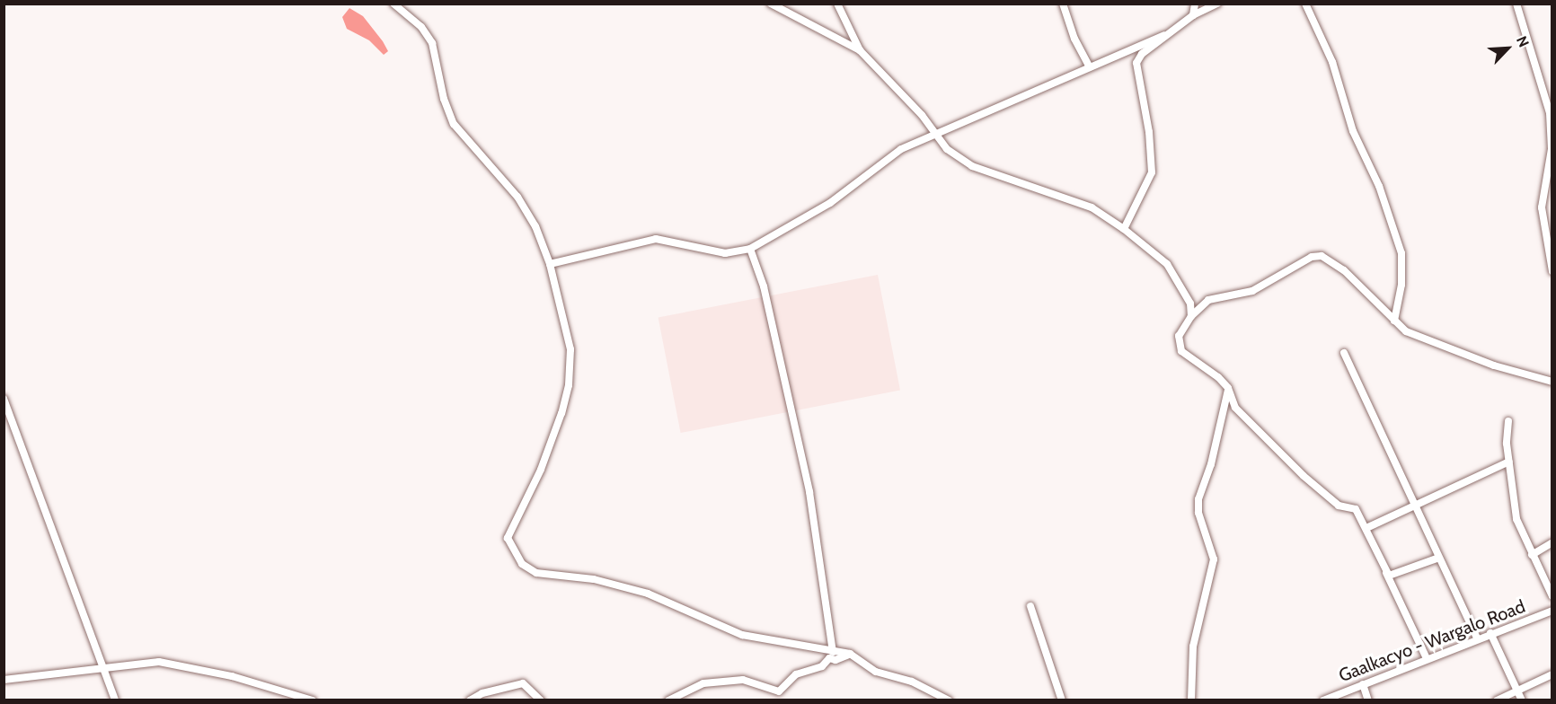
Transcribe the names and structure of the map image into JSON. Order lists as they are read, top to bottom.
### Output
{
  "streets": {
    "street": ["Gaalkacyo - Wargalo Road"]
  },
  "north": "top right"
}
